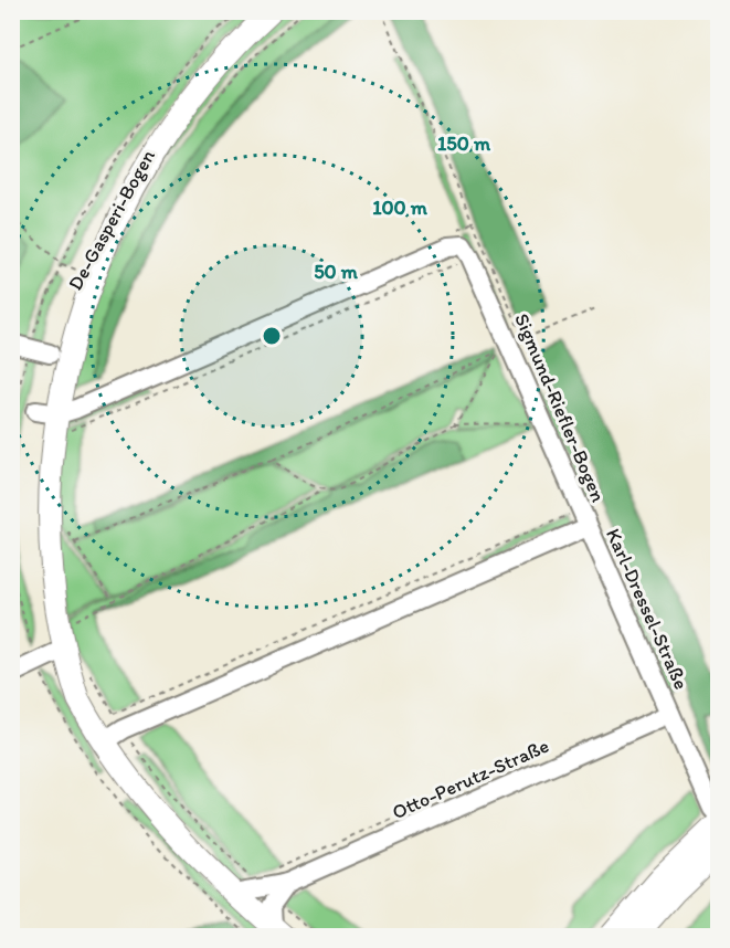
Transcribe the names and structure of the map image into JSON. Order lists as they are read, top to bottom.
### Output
{
  "streets": {
    "main road": ["De-Gasperi-Bogen"],
    "street": ["Sigmund-Riefler-Bogen", "Karl-Dressel-Straße", "Otto-Perutz-Straße"]
  },
  "crossings": [
    ["Sigmund-Riefler-Bogen", "Karl-Dressel-Straße"],
    ["Karl-Dressel-Straße", "Otto-Perutz-Straße"]
  ],
  "rings": ["150 m", "100 m", "50 m"]
}
